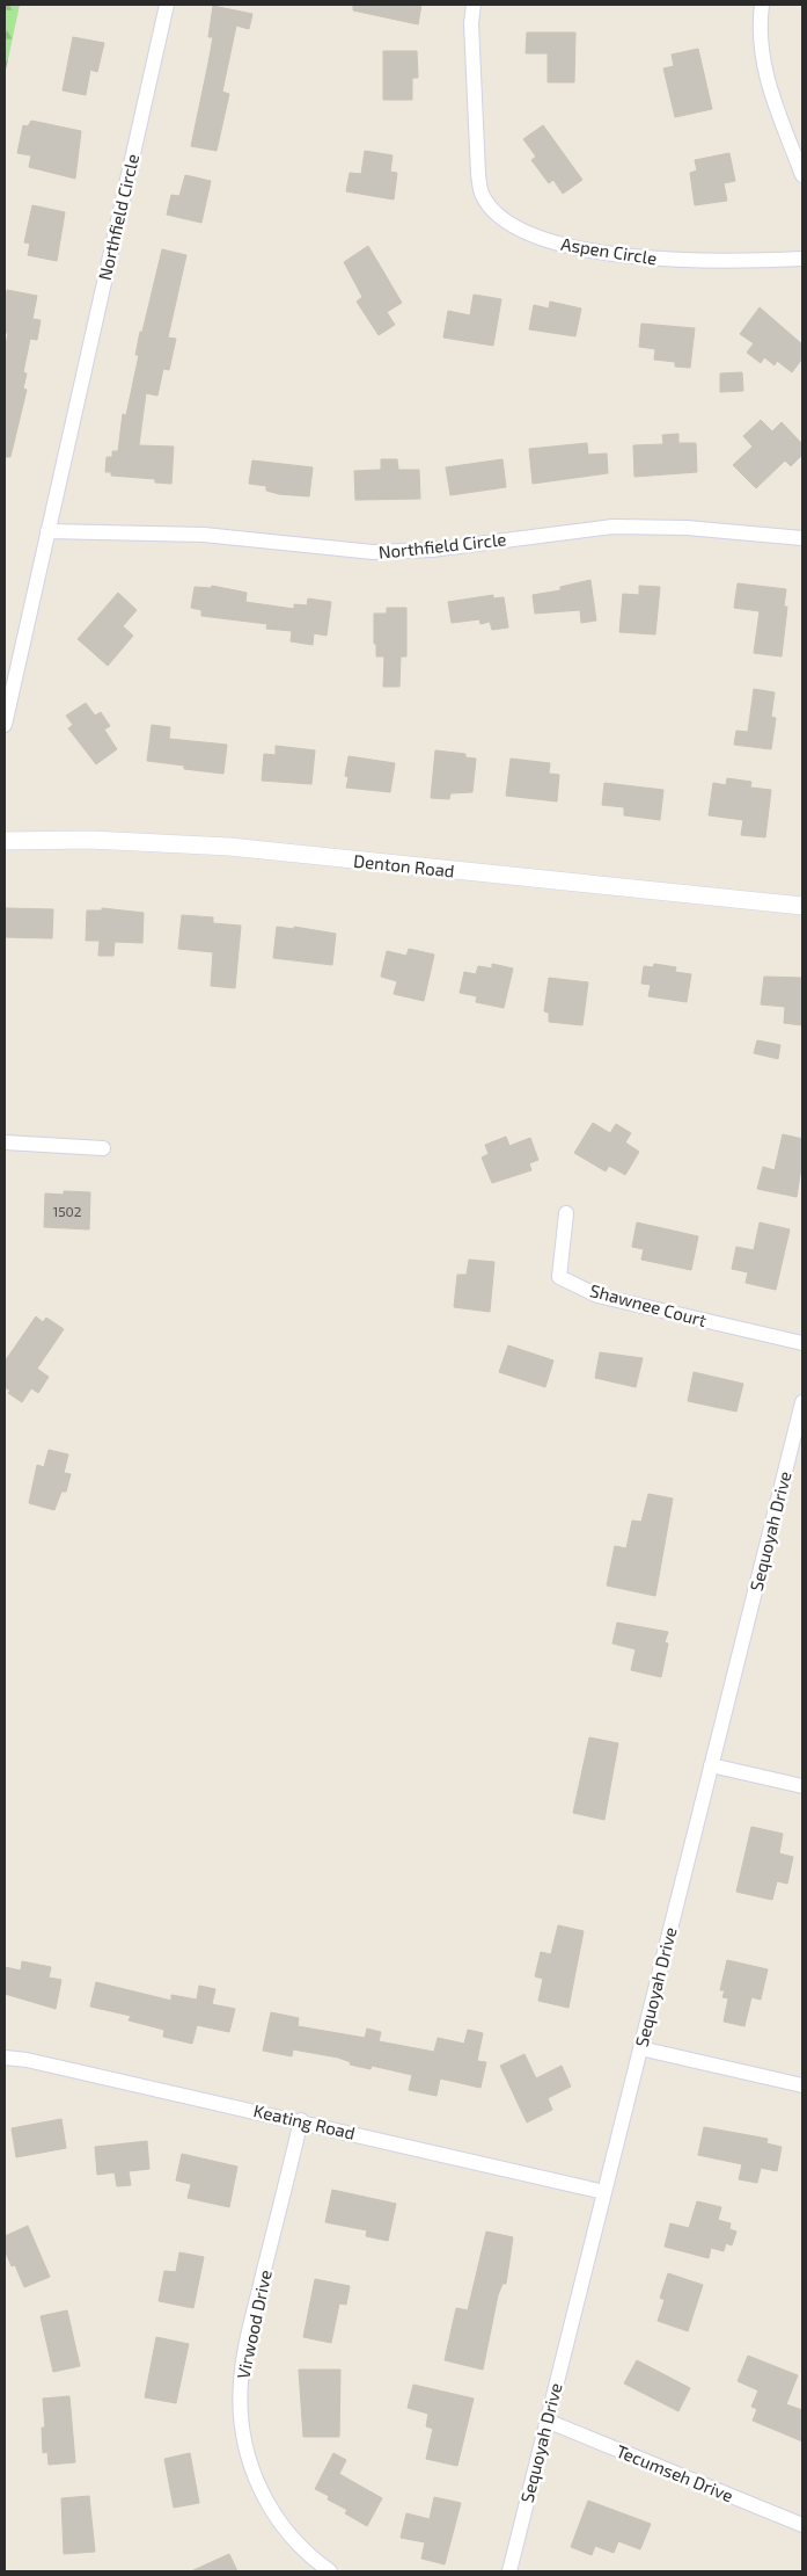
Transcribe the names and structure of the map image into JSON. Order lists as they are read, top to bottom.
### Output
{
  "streets": {
    "street": [
      "Northfield Circle",
      "Aspen Circle",
      "Denton Road",
      "Shawnee Court",
      "Sequoyah Drive",
      "Keating Road",
      "Virwood Drive",
      "Tecumseh Drive"
    ]
  },
  "crossings": [
    ["Sequoyah Drive", "Keating Road"],
    ["Sequoyah Drive", "Tecumseh Drive"],
    ["Keating Road", "Virwood Drive"]
  ],
  "house_numbers": ["1502"]
}
